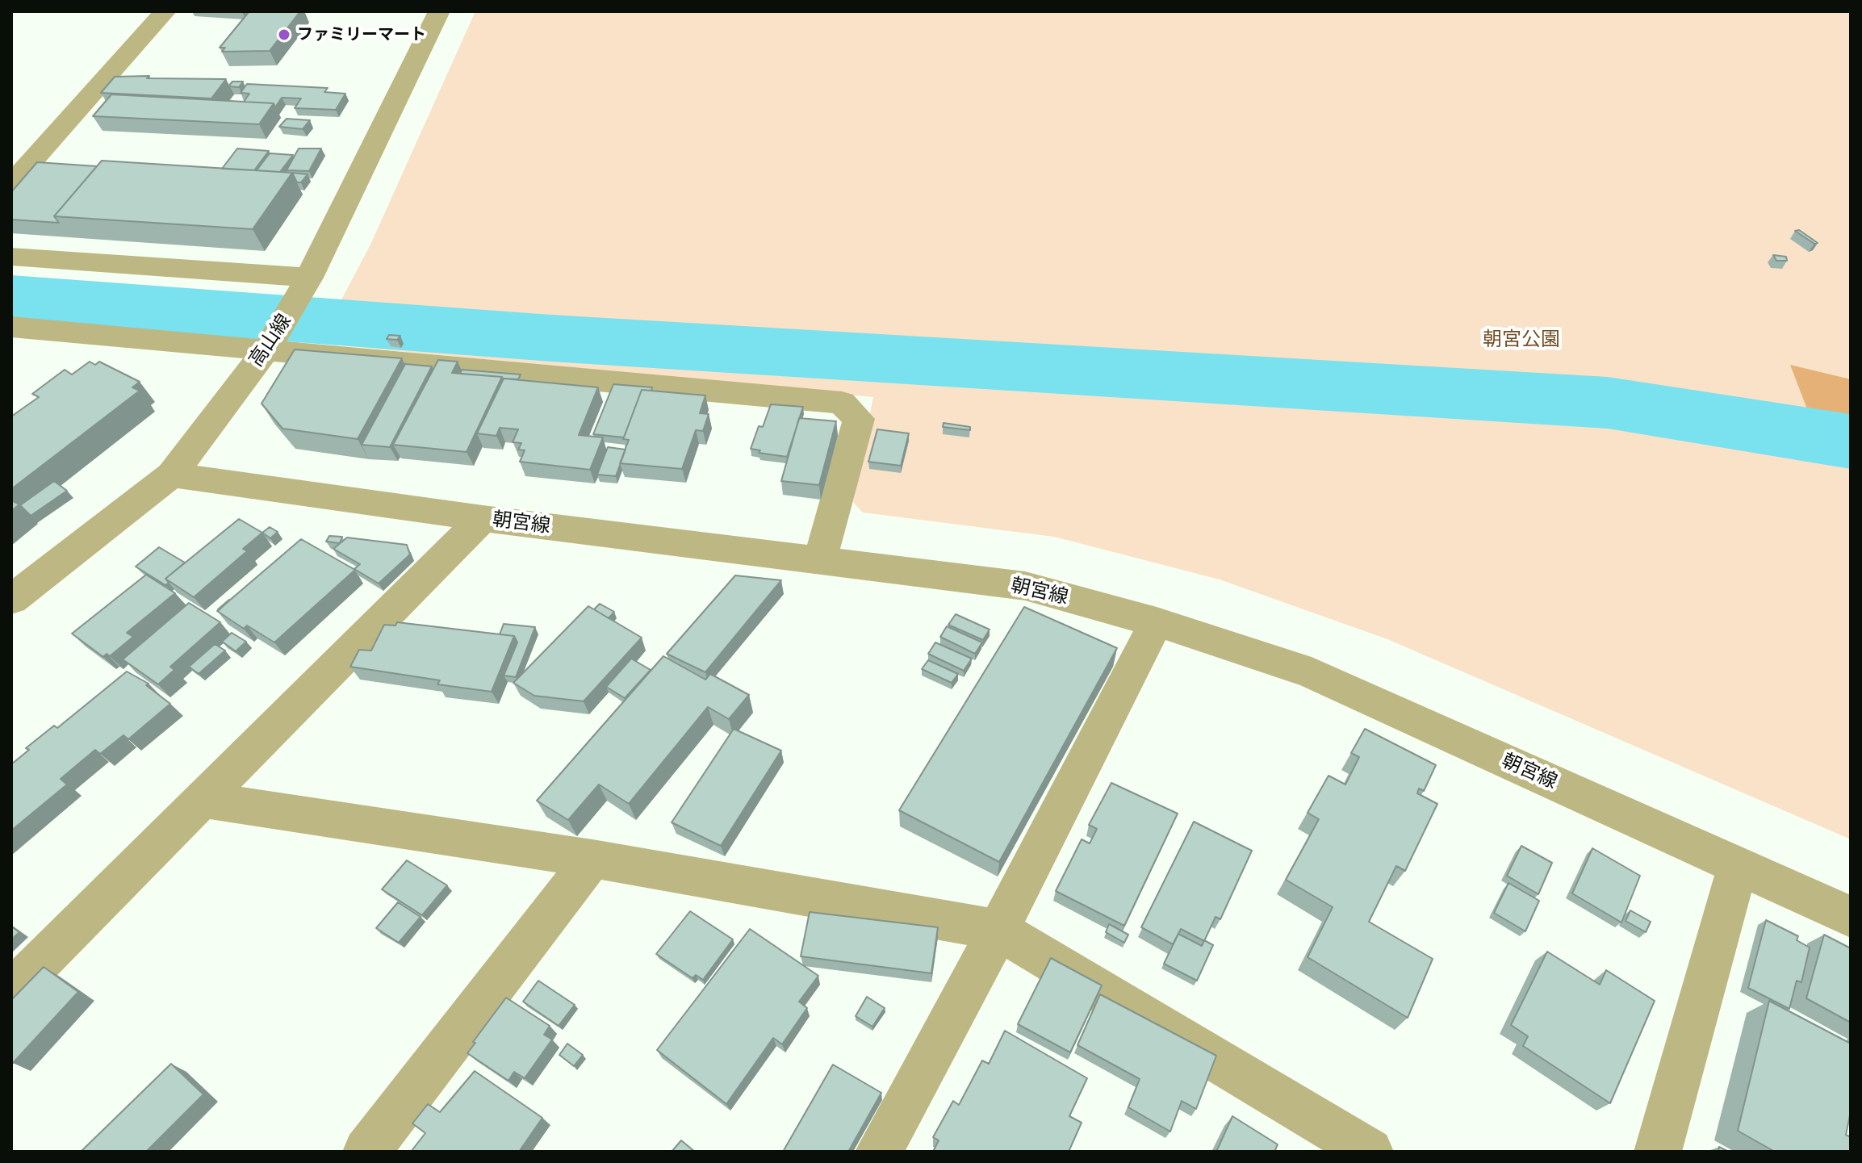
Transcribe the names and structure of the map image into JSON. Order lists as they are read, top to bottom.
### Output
{
  "streets": {
    "street": ["高山線", "朝宮線"]
  },
  "crossings": [
    ["高山線", "朝宮線"]
  ],
  "parks": ["朝宮公園"],
  "places": ["ファミリーマート"]
}
